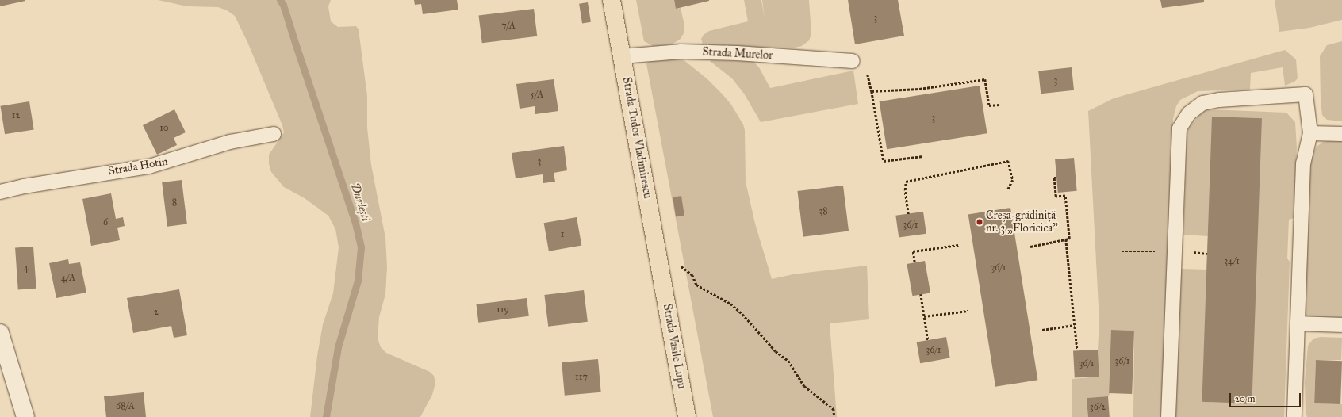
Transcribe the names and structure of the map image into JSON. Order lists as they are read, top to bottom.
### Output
{
  "streets": {
    "main road": ["Strada Tudor Vladimirescu", "Strada Vasile Lupu"],
    "lane": ["Strada Murelor", "Strada Hotin"]
  },
  "crossings": [
    ["Strada Murelor", "Strada Tudor Vladimirescu"],
    ["Strada Tudor Vladimirescu", "Strada Vasile Lupu"]
  ],
  "water": ["Durlești"],
  "places": ["Creșa-grădiniță nr. 3 „Floricica”"],
  "house_numbers": [
    "3",
    "7/A",
    "3",
    "5/A",
    "12",
    "3",
    "10",
    "3",
    "8",
    "38",
    "6",
    "36/1",
    "1",
    "34/1",
    "4",
    "36/1",
    "4/A",
    "119",
    "2",
    "36/1",
    "36/1",
    "36/1",
    "117",
    "68/A",
    "36/2"
  ],
  "scale_bar": "20 m"
}
